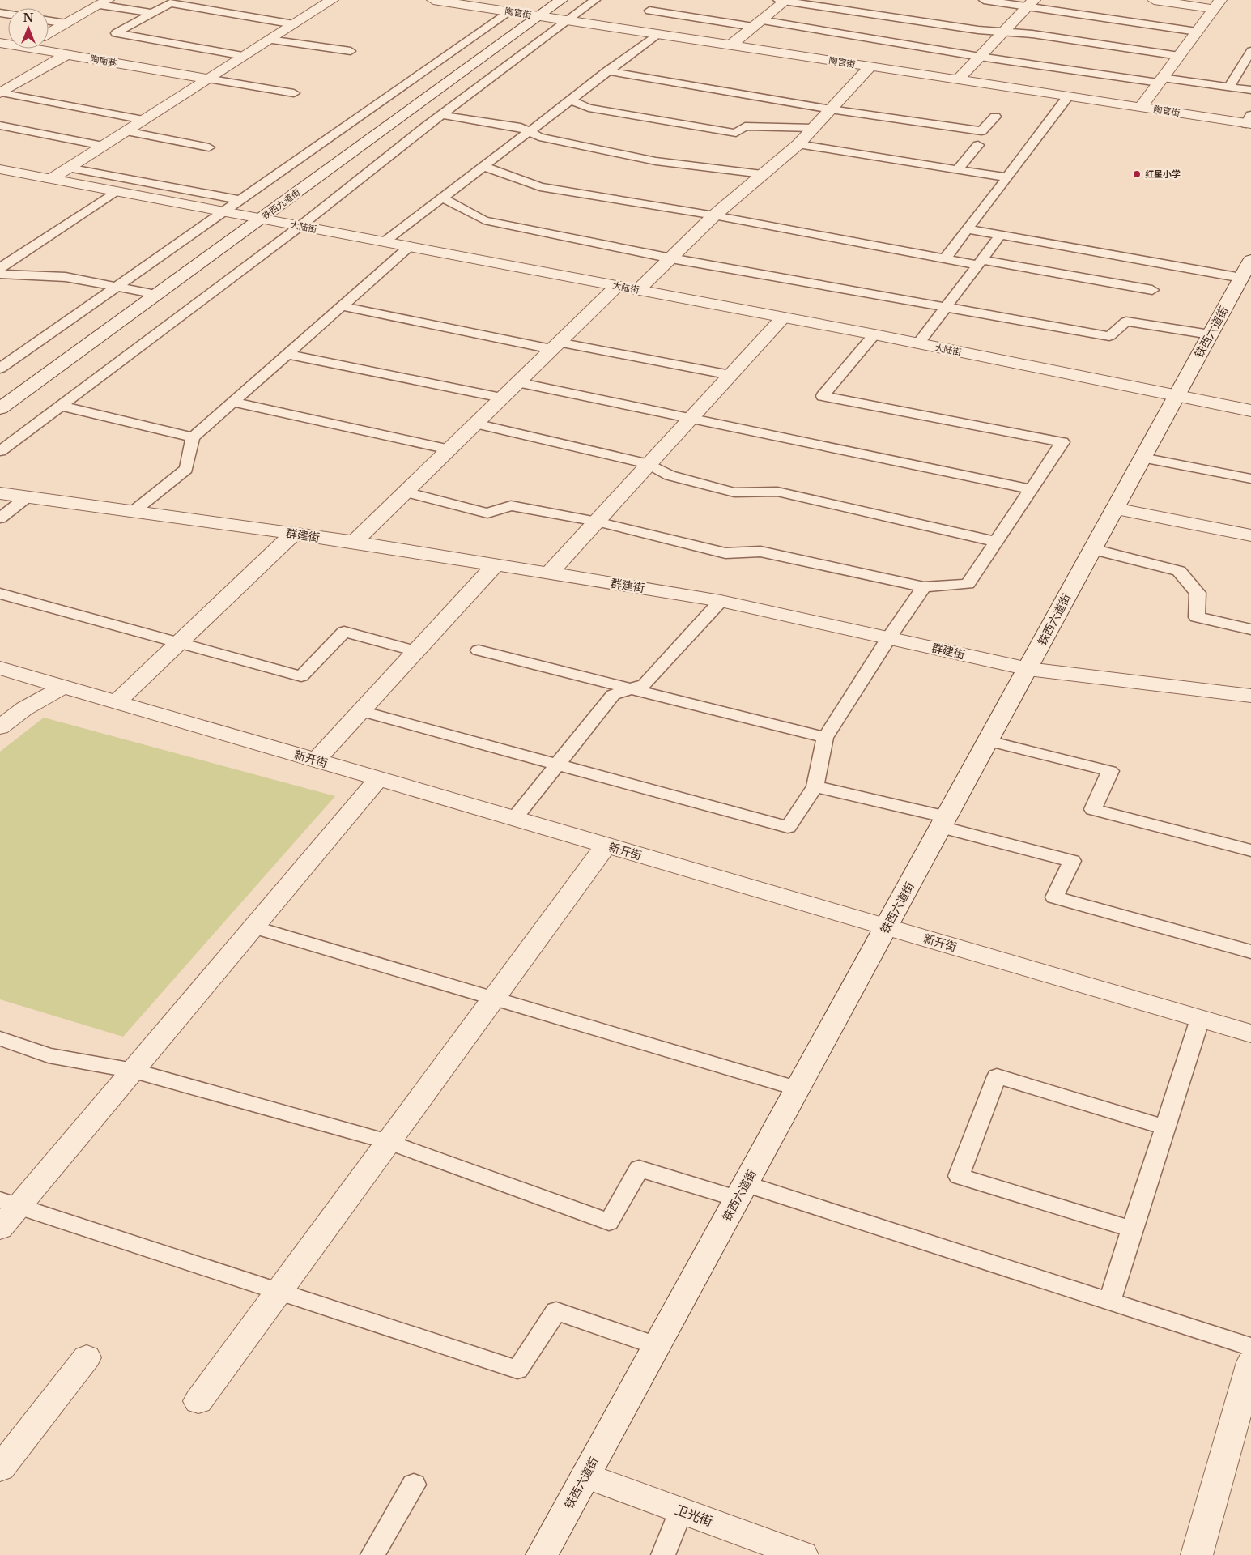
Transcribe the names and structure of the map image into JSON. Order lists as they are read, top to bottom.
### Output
{
  "streets": {
    "street": [
      "陶官街",
      "陶南巷",
      "铁西九道街",
      "大陆街",
      "铁西六道街",
      "群建街",
      "新开街",
      "卫光街"
    ]
  },
  "crossings": [
    ["陶官街", "铁西九道街"],
    ["铁西九道街", "大陆街"],
    ["大陆街", "铁西六道街"],
    ["铁西六道街", "群建街"],
    ["铁西六道街", "新开街"],
    ["铁西六道街", "卫光街"]
  ],
  "places": ["红星小学"],
  "north": "top"
}
